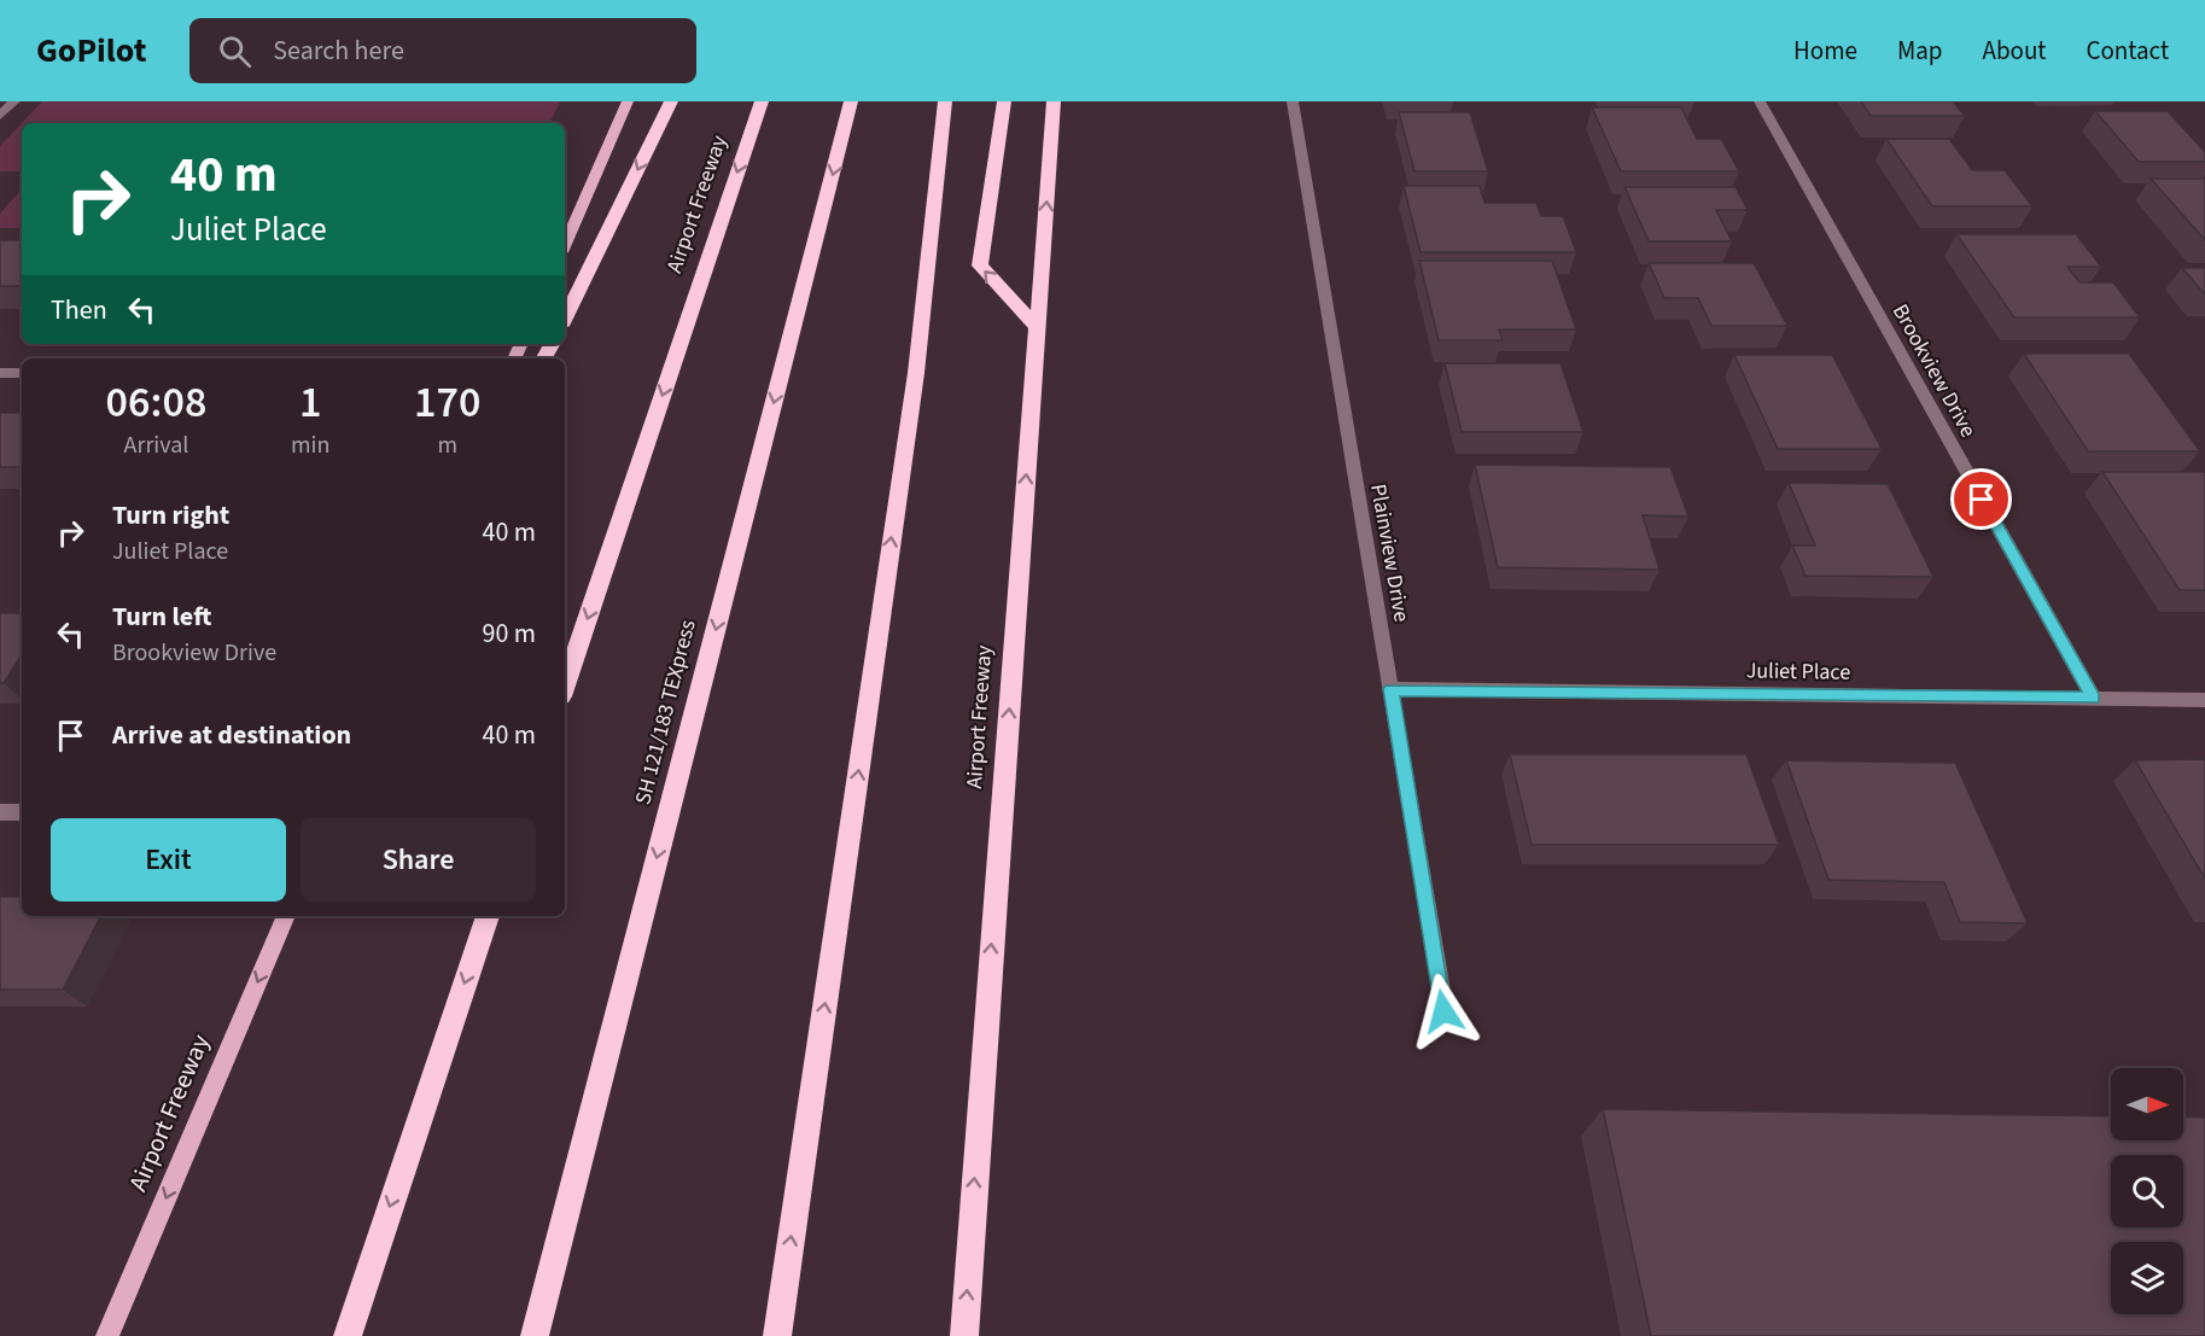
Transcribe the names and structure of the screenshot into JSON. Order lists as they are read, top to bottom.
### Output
{
  "streets": {
    "highway": ["Airport Freeway", "SH 121/183 TEXpress"],
    "street": ["Brookview Drive", "Plainview Drive", "Juliet Place"]
  },
  "crossings": [
    ["Brookview Drive", "Juliet Place"],
    ["Plainview Drive", "Juliet Place"]
  ],
  "north": "right",
  "page": {
    "header": "GoPilot",
    "search": "Search here",
    "nav": [
      "Home",
      "Map",
      "About",
      "Contact"
    ],
    "turn": ["40 m", "Juliet Place"],
    "then": "Then",
    "eta": [
      "06:08",
      "Arrival",
      "1",
      "min",
      "170",
      "m"
    ],
    "list": [
      {
        "name": "Turn right",
        "note": "Juliet Place",
        "value": "40 m"
      },
      {
        "name": "Turn left",
        "note": "Brookview Drive",
        "value": "90 m"
      },
      {
        "name": "Arrive at destination",
        "value": "40 m"
      }
    ],
    "buttons": ["Exit", "Share"]
  }
}
